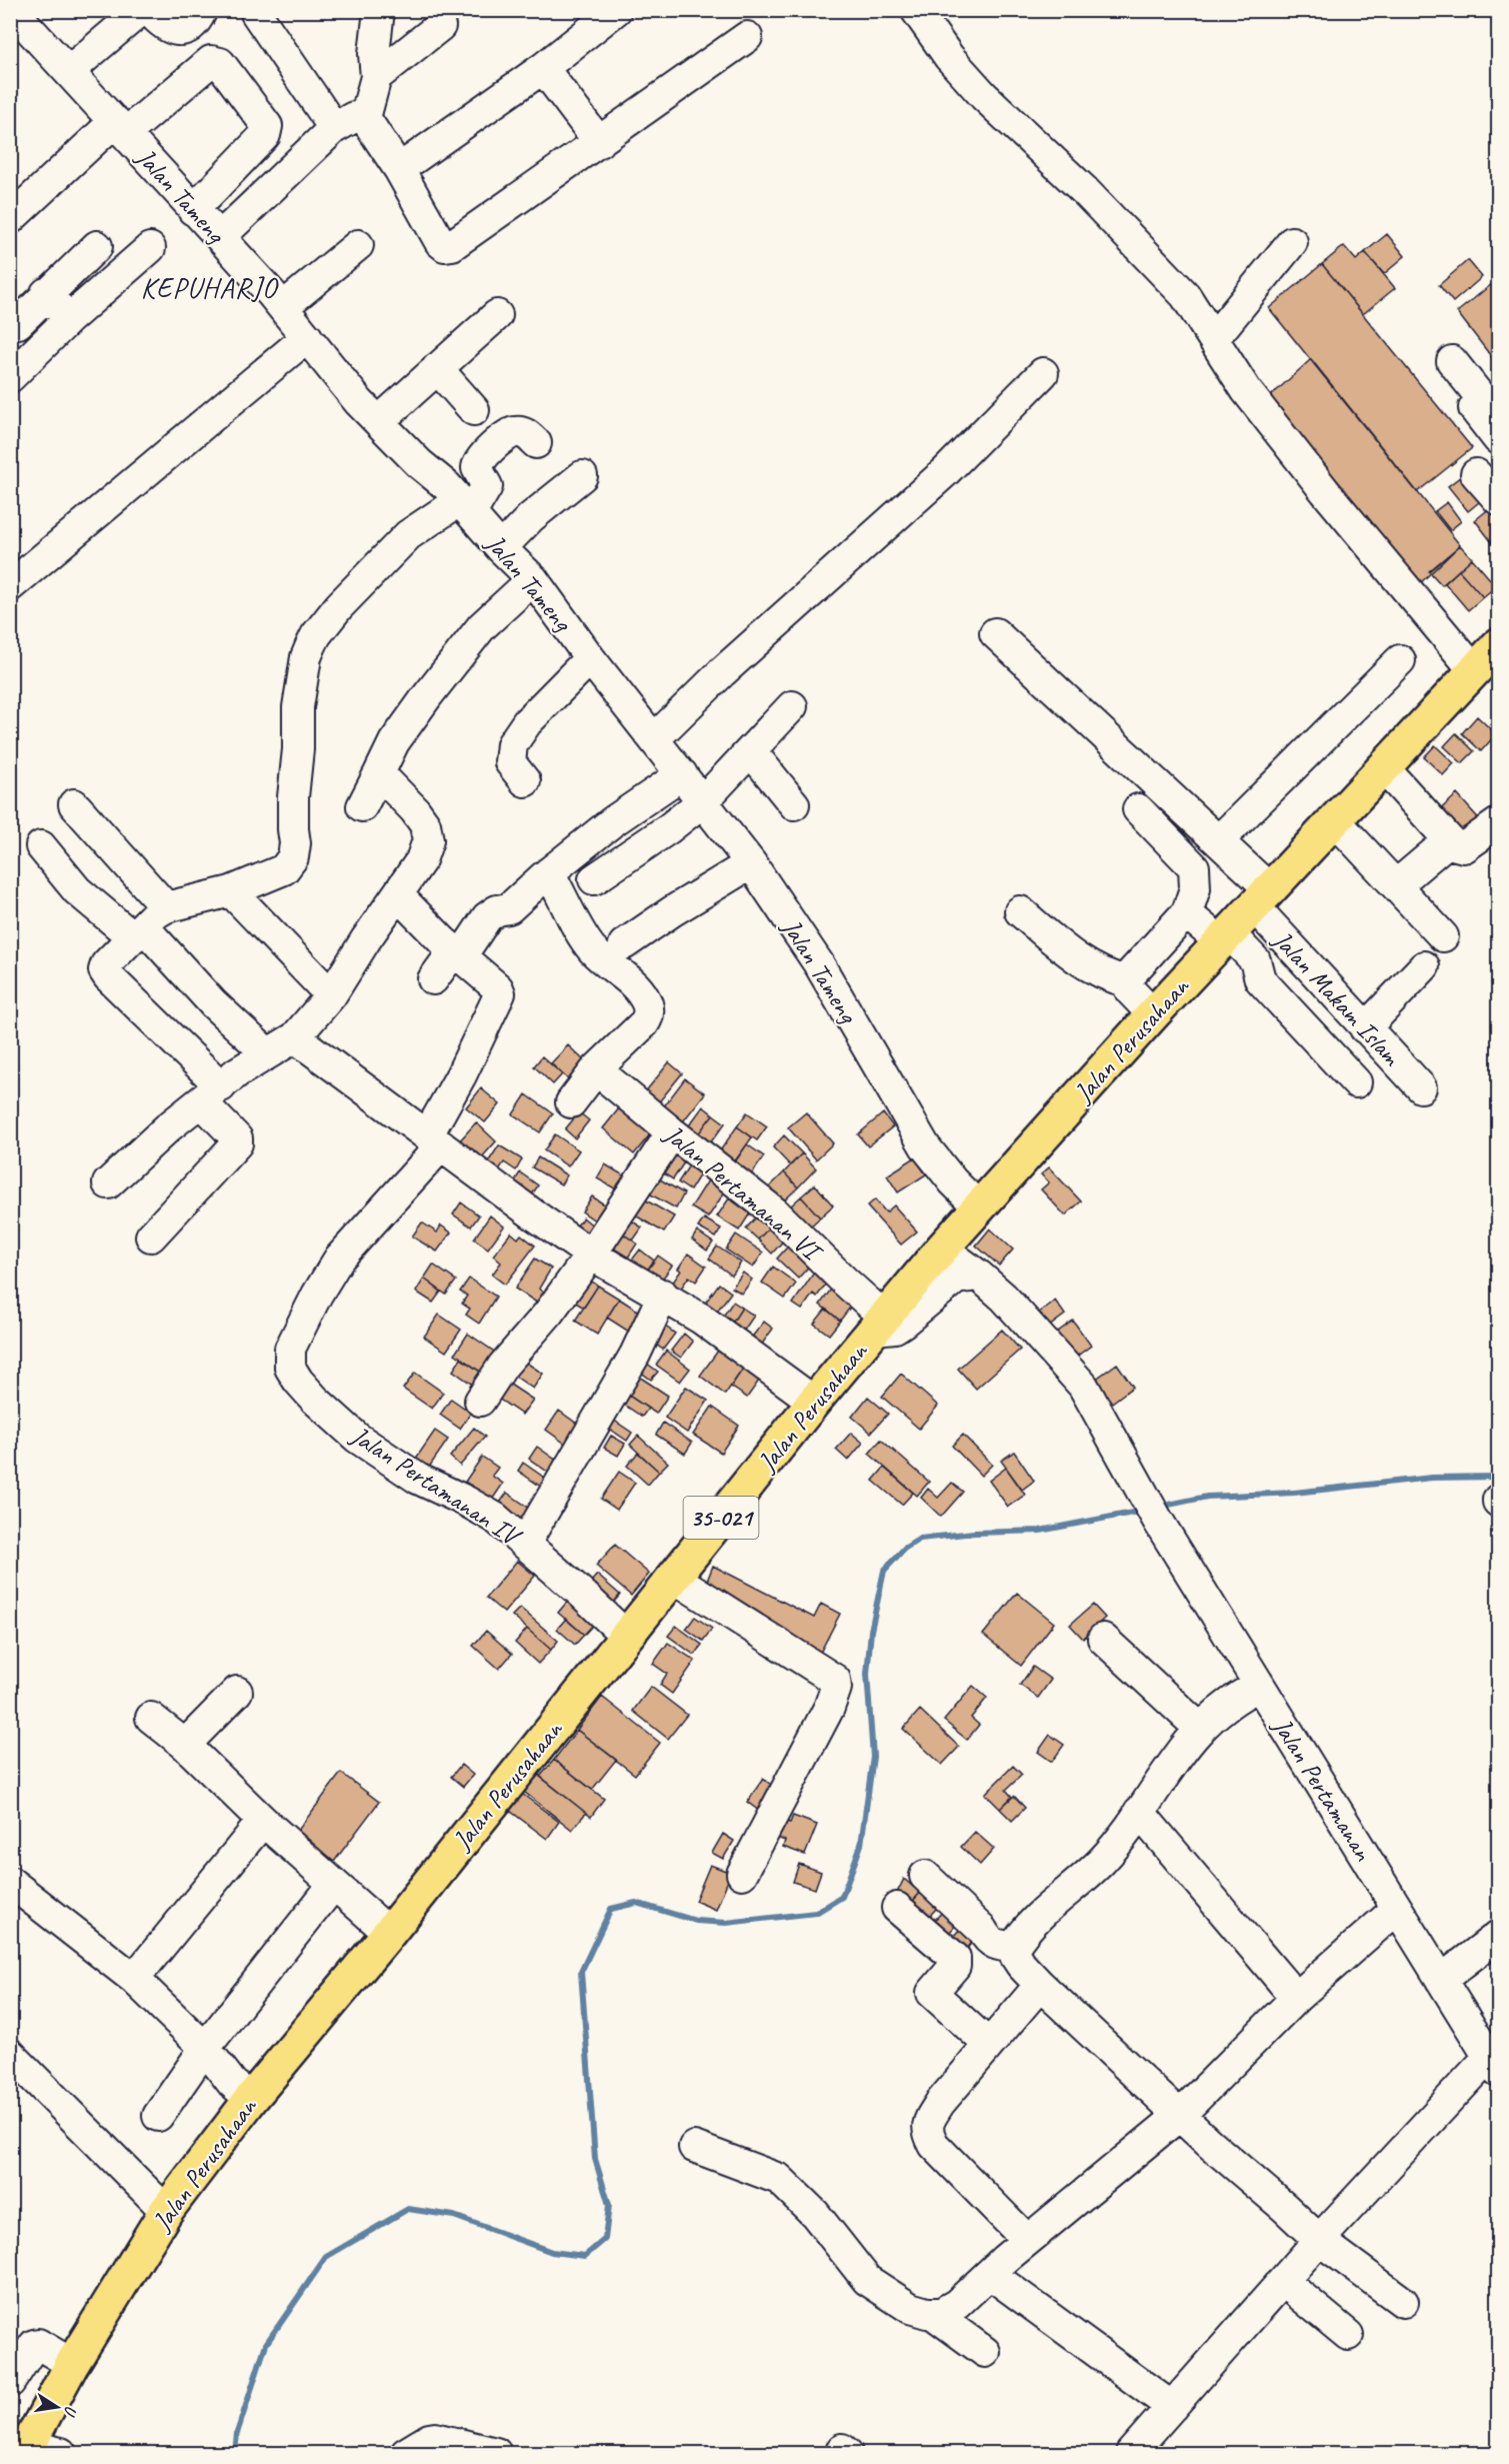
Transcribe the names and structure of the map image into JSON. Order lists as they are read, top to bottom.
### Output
{
  "streets": {
    "main road": ["Jalan Perusahaan", "35-021"],
    "street": [
      "Jalan Tameng",
      "Jalan Makam Islam",
      "Jalan Pertamanan VI",
      "Jalan Pertamanan IV",
      "Jalan Pertamanan"
    ]
  },
  "crossings": [
    ["Jalan Tameng", "Jalan Perusahaan"],
    ["Jalan Makam Islam", "Jalan Perusahaan"],
    ["Jalan Perusahaan", "Jalan Pertamanan VI"],
    ["Jalan Perusahaan", "Jalan Pertamanan IV"],
    ["Jalan Perusahaan", "Jalan Pertamanan"]
  ],
  "districts": ["KEPUHARJO"],
  "north": "right"
}
